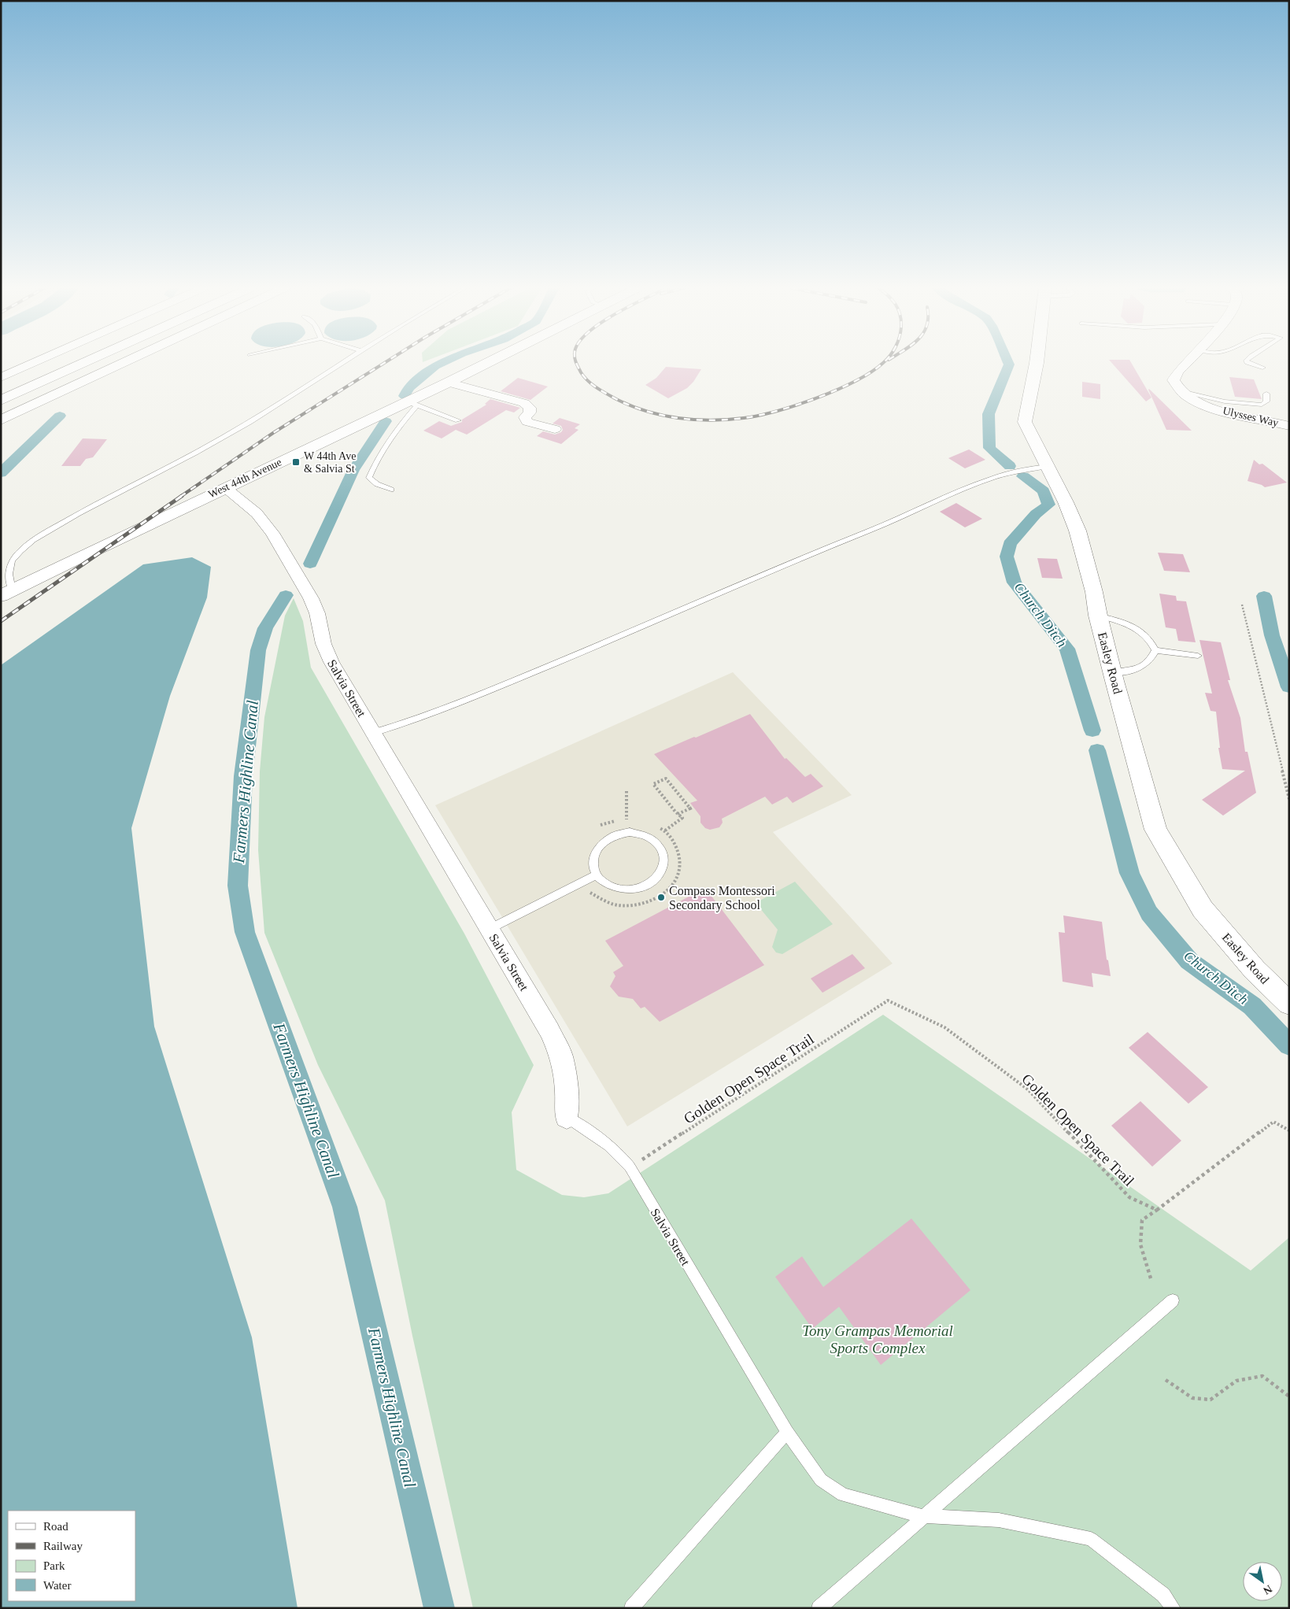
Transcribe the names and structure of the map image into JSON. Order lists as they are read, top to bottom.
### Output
{
  "streets": {
    "main road": ["West 44th Avenue", "Easley Road"],
    "street": ["Ulysses Way", "Salvia Street"],
    "path": ["Golden Open Space Trail"]
  },
  "crossings": [
    ["West 44th Avenue", "Salvia Street"],
    ["Salvia Street", "Golden Open Space Trail"]
  ],
  "water": ["Church Ditch", "Farmers Highline Canal"],
  "parks": ["Tony Grampas Memorial Sports Complex"],
  "places": {
    "transit": ["W 44th Ave & Salvia St"],
    "other": ["Compass Montessori Secondary School"]
  },
  "legend": [
    "Road",
    "Railway",
    "Park",
    "Water"
  ],
  "north": "bottom right"
}
